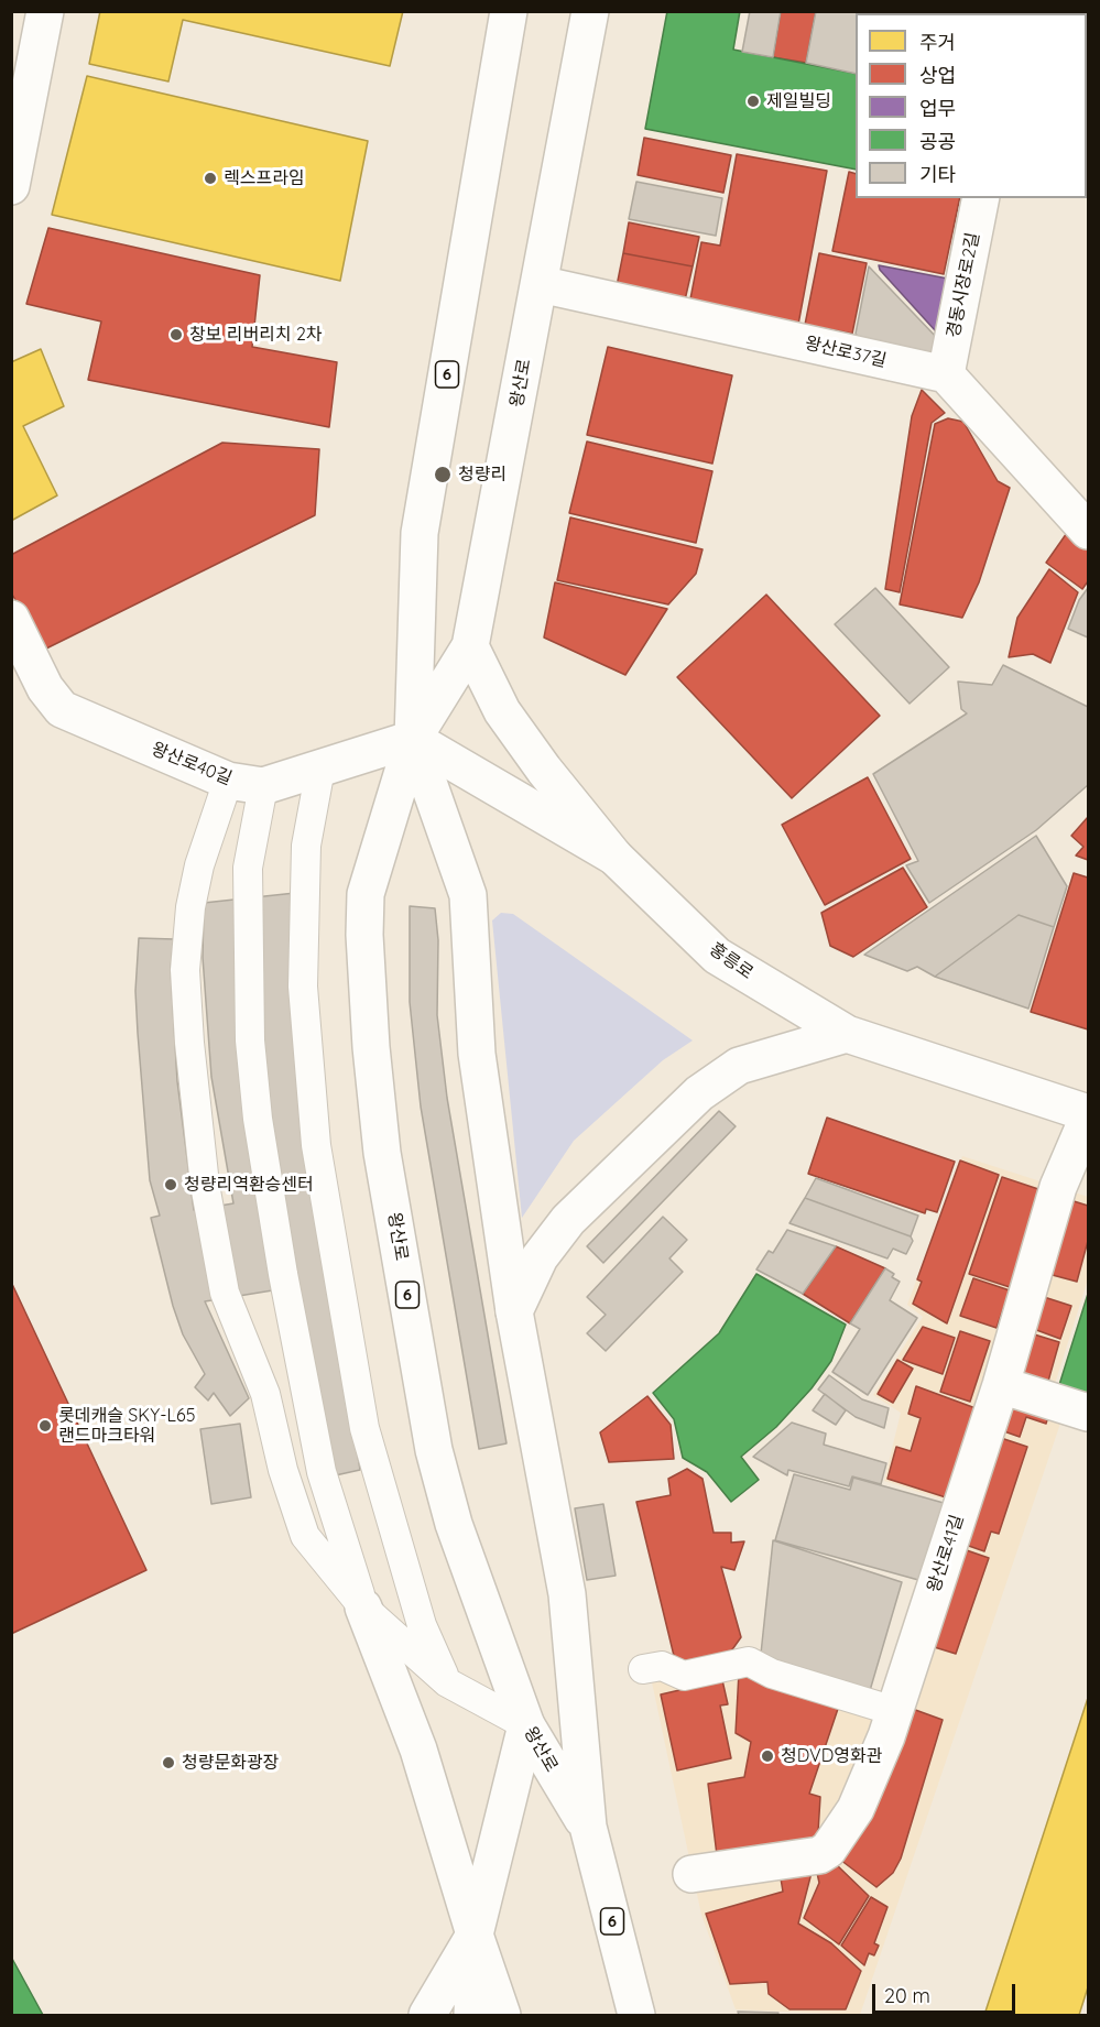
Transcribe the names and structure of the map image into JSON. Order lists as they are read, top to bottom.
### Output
{
  "streets": {
    "main road": [
      "경동시장로2길",
      "왕산로37길",
      "6",
      "왕산로",
      "왕산로40길",
      "홍릉로",
      "왕산로41길"
    ]
  },
  "crossings": [
    ["경동시장로2길", "왕산로37길"],
    ["왕산로37길", "왕산로"],
    ["왕산로", "왕산로40길"],
    ["왕산로", "홍릉로"],
    ["왕산로40길", "홍릉로"],
    ["홍릉로", "왕산로41길"]
  ],
  "places": [
    "제일빌딩",
    "렉스프라임",
    "창보 리버리치 2차",
    "청량리",
    "청량리역환승센터",
    "롯데캐슬 SKY-L65 랜드마크타워",
    "청DVD영화관",
    "청량문화광장"
  ],
  "legend": [
    "주거",
    "상업",
    "업무",
    "공공",
    "기타"
  ],
  "scale_bar": "20 m"
}
